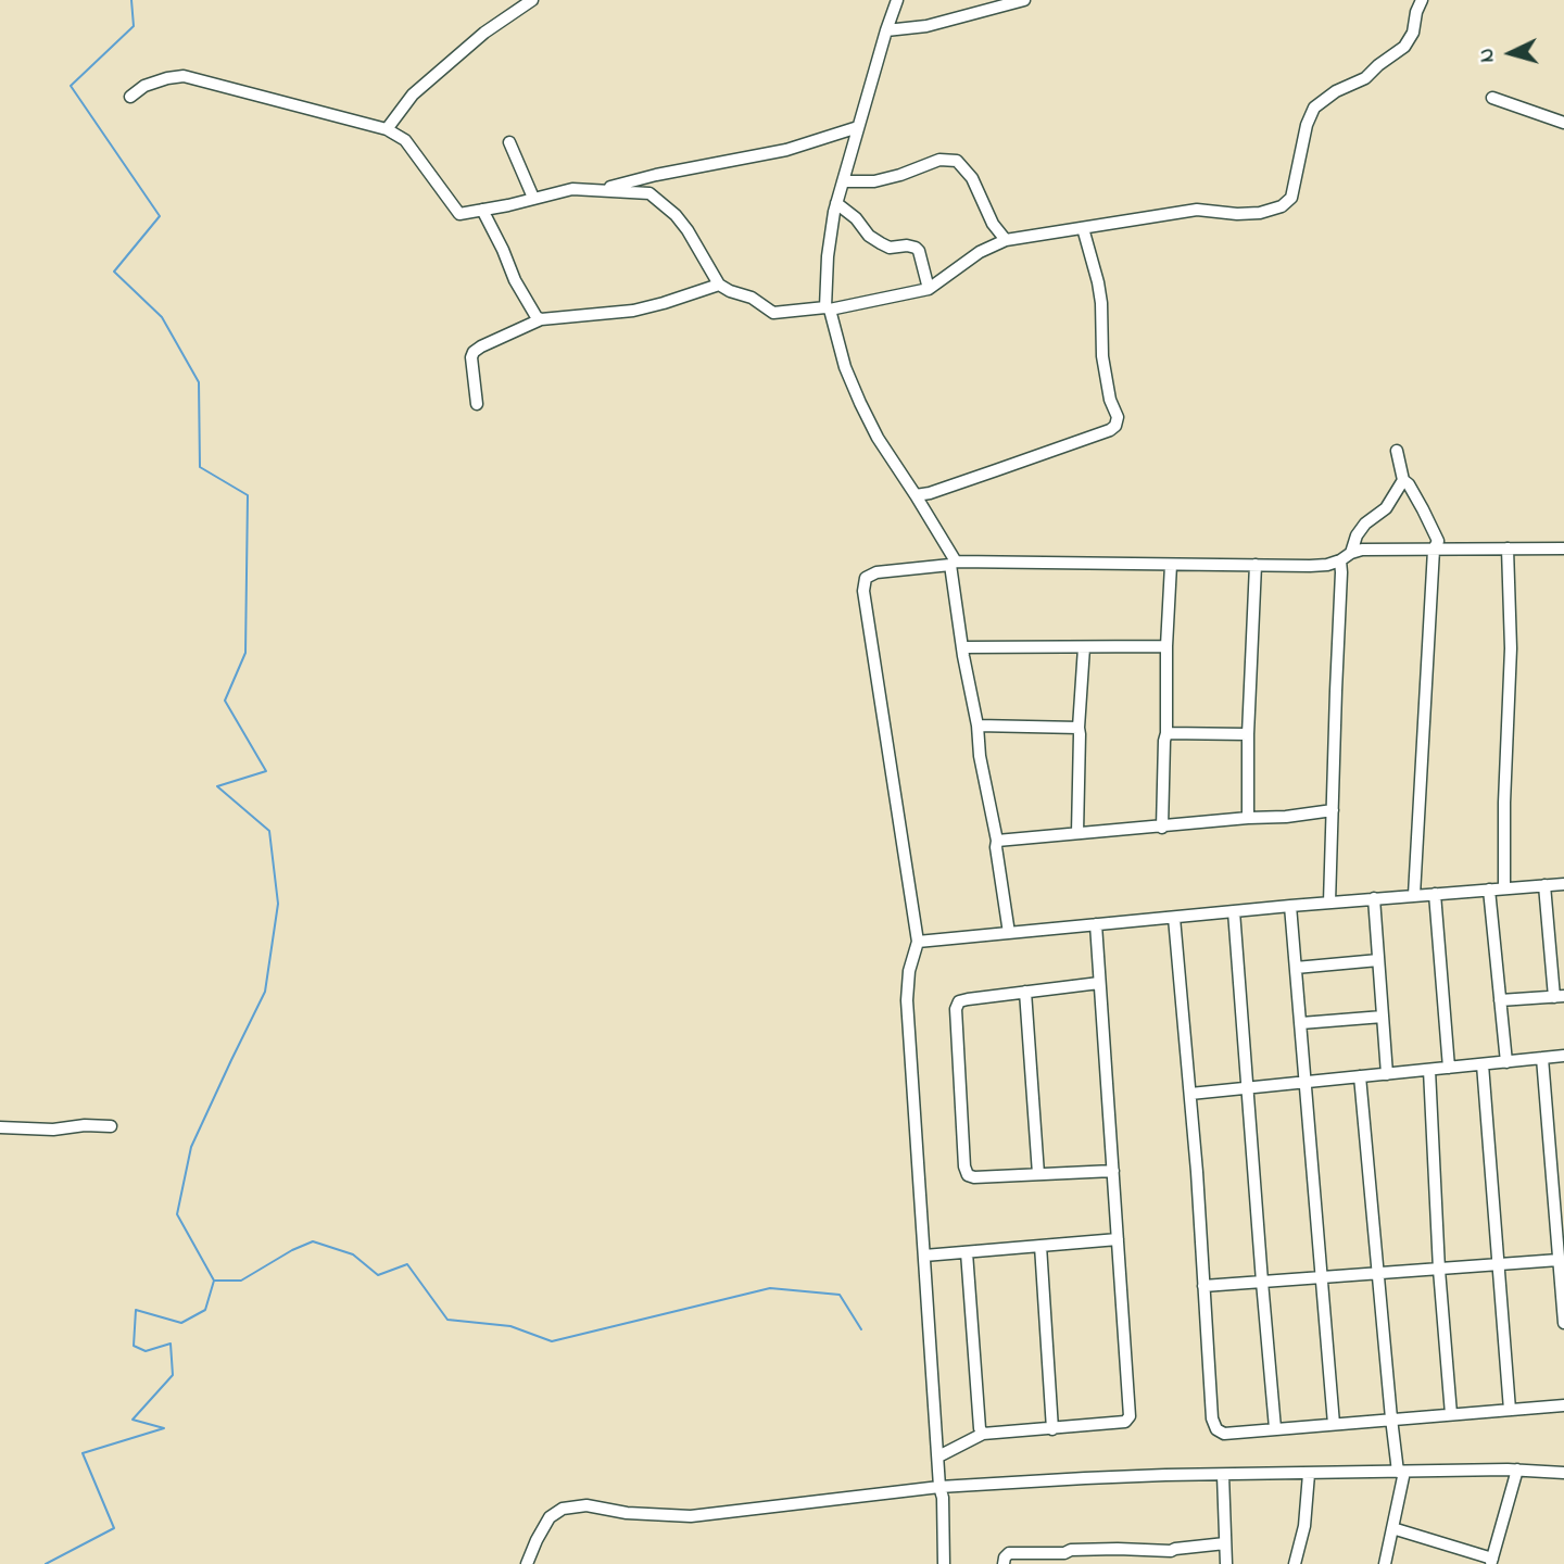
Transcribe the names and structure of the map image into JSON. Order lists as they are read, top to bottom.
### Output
{
  "north": "left"
}
